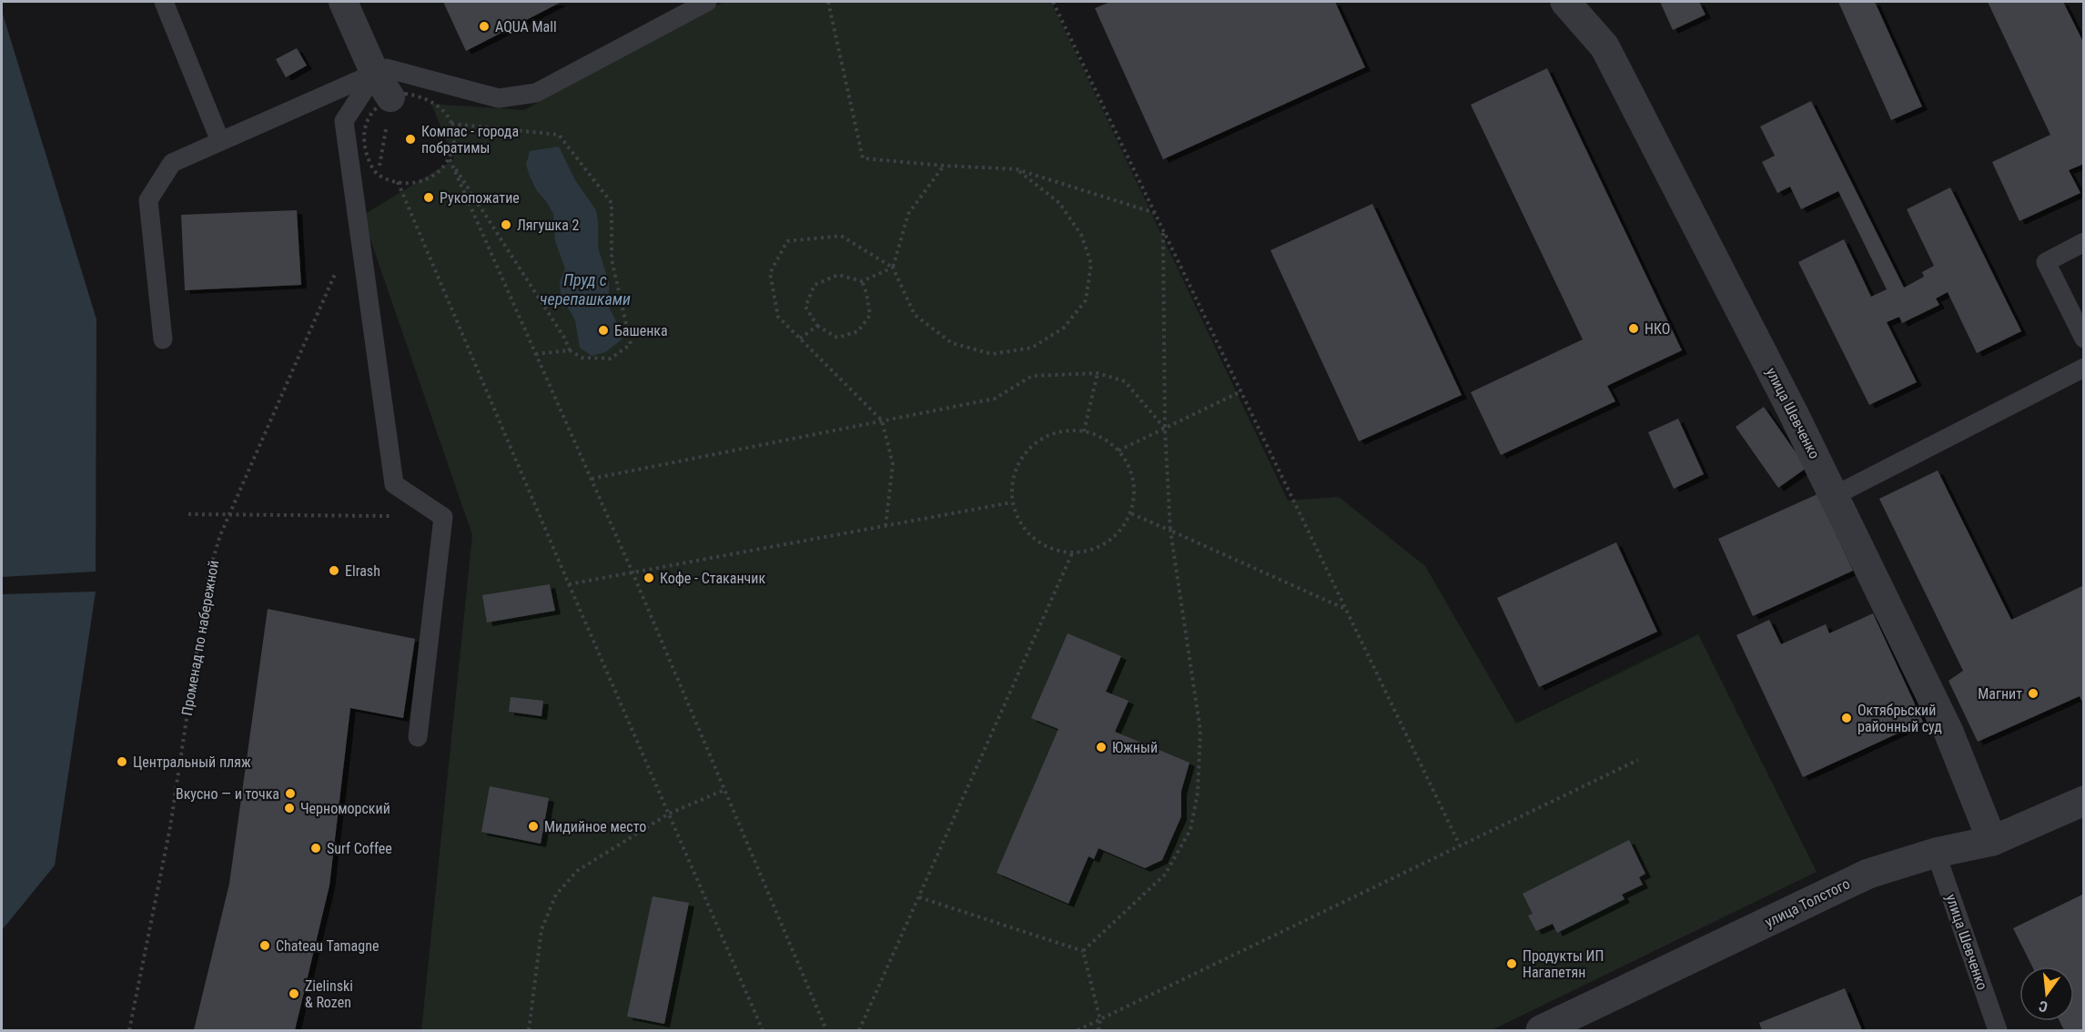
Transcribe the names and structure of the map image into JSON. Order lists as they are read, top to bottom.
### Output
{
  "streets": {
    "street": ["улица Шевченко", "улица Толстого"],
    "path": ["Променад по набережной"]
  },
  "crossings": [
    ["улица Шевченко", "улица Толстого"]
  ],
  "water": ["Пруд с черепашками"],
  "places": [
    "AQUA Mall",
    "Компас - города побратимы",
    "Рукопожатие",
    "Лягушка 2",
    "НКО",
    "Башенка",
    "Elrash",
    "Кофе - Стаканчик",
    "Магнит",
    "Октябрьский районный суд",
    "Южный",
    "Центральный пляж",
    "Вкусно — и точка",
    "Черноморский",
    "Мидийное место",
    "Surf Coffee",
    "Chateau Tamagne",
    "Продукты ИП Нагапетян",
    "Zielinski & Rozen"
  ],
  "north": "bottom"
}
